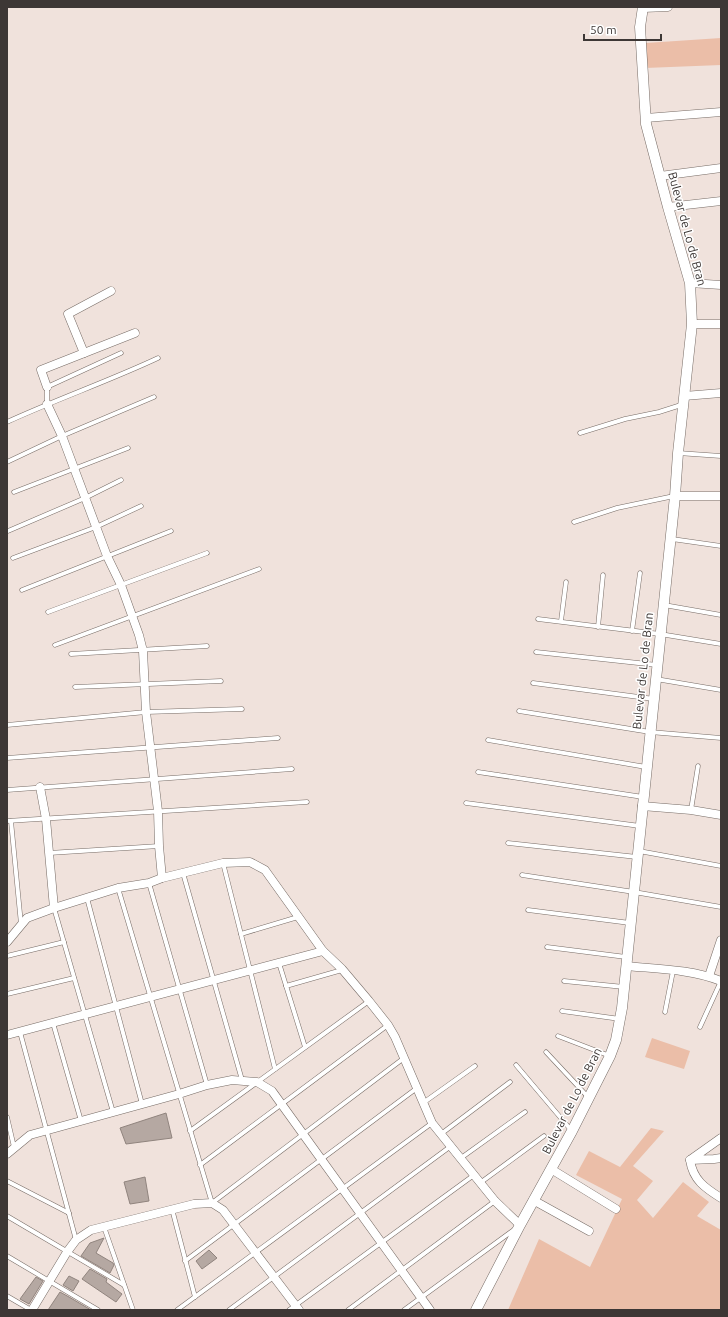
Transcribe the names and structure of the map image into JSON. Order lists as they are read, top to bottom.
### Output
{
  "streets": {
    "street": ["Bulevar de Lo de Bran"]
  },
  "scale_bar": "50 m"
}
